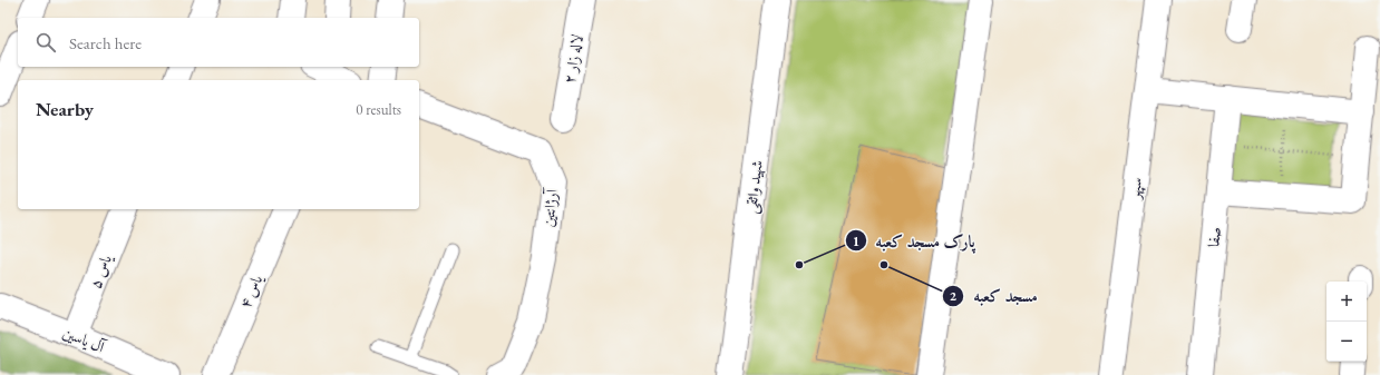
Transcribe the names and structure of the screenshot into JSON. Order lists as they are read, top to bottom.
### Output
{
  "streets": {
    "street": [
      "لاله زار ۲",
      "شهید واثقی",
      "سپهر",
      "آرژانتین",
      "صفا",
      "یاس ۵",
      "یاس ۴",
      "آل یاسین"
    ]
  },
  "crossings": [
    ["یاس ۵", "آل یاسین"]
  ],
  "places": ["پارک مسجد کعبه", "مسجد کعبه"],
  "page": {
    "search": "Search here",
    "heading": ["Nearby", "0 results"],
    "map_buttons": ["+", "−"]
  }
}
